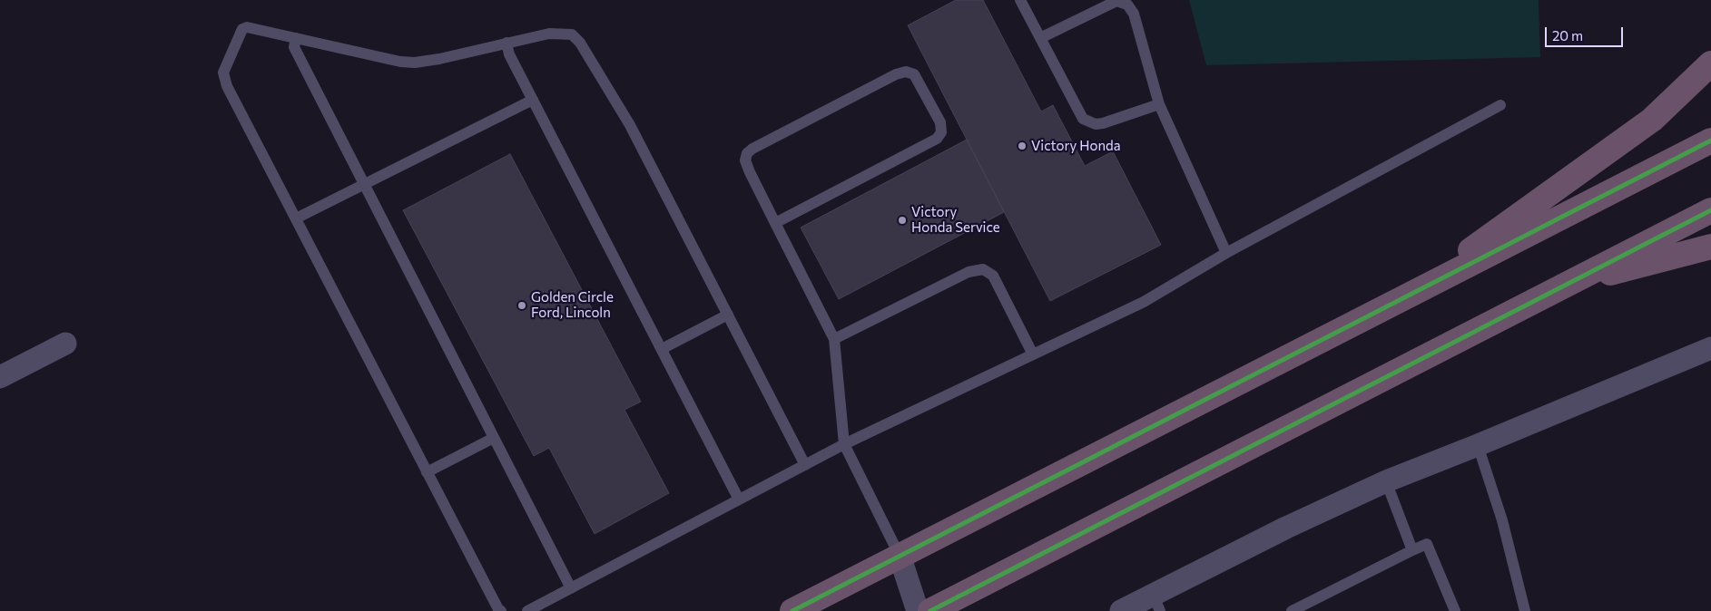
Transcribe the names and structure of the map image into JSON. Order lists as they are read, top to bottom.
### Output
{
  "places": ["Victory Honda", "Victory Honda Service", "Golden Circle Ford, Lincoln"],
  "scale_bar": "20 m"
}
